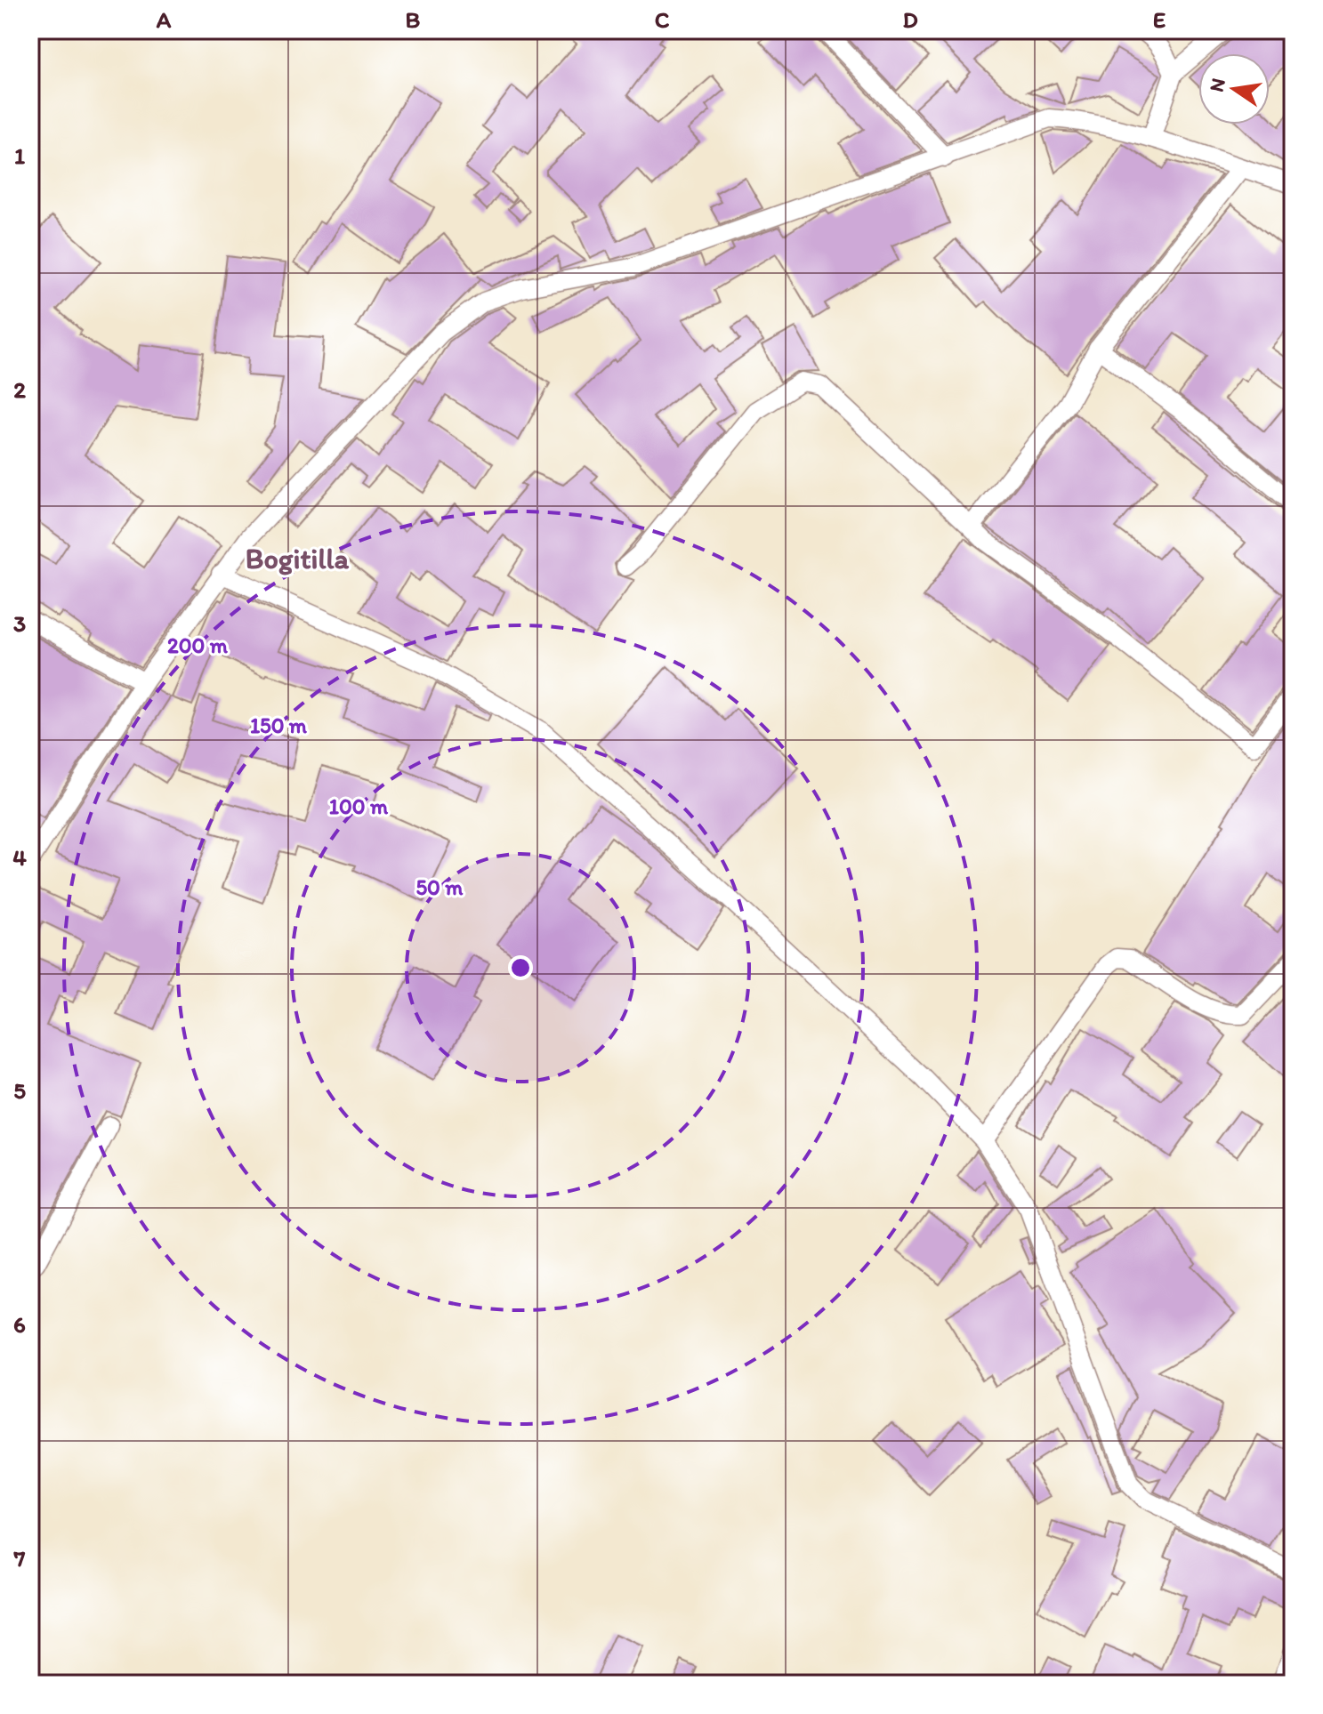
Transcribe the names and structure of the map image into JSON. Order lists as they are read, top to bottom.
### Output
{
  "districts": ["Bogitilla"],
  "north": "left",
  "grid": {
    "columns": [
      "A",
      "B",
      "C",
      "D",
      "E"
    ],
    "rows": [
      "1",
      "2",
      "3",
      "4",
      "5",
      "6",
      "7"
    ]
  },
  "rings": [
    "200 m",
    "150 m",
    "100 m",
    "50 m"
  ]
}
